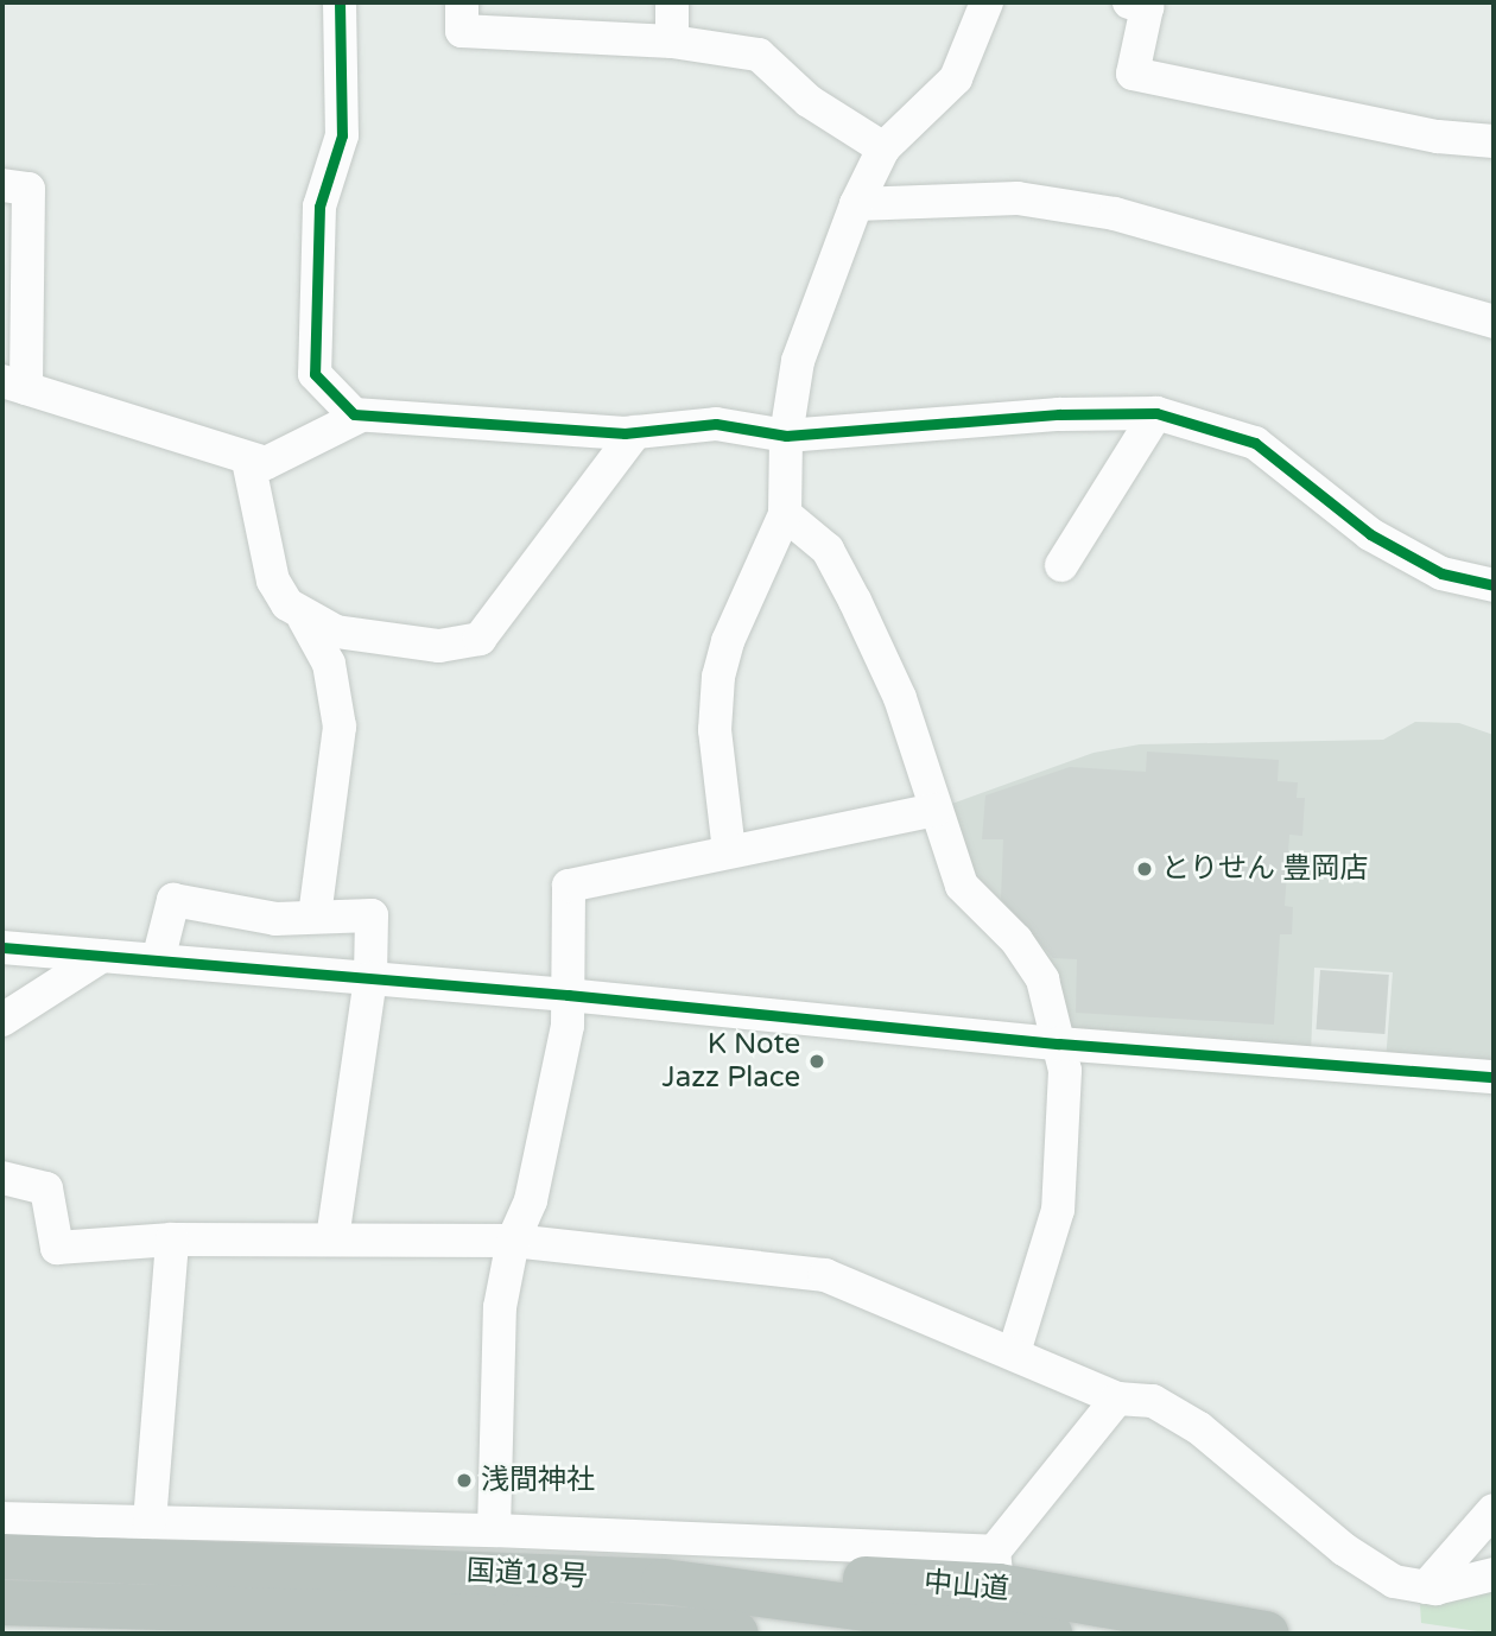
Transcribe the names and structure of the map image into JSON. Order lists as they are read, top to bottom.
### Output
{
  "streets": {
    "highway": ["国道18号", "中山道"]
  },
  "crossings": [
    ["国道18号", "中山道"]
  ],
  "places": ["とりせん 豊岡店", "K Note Jazz Place", "浅間神社"]
}
